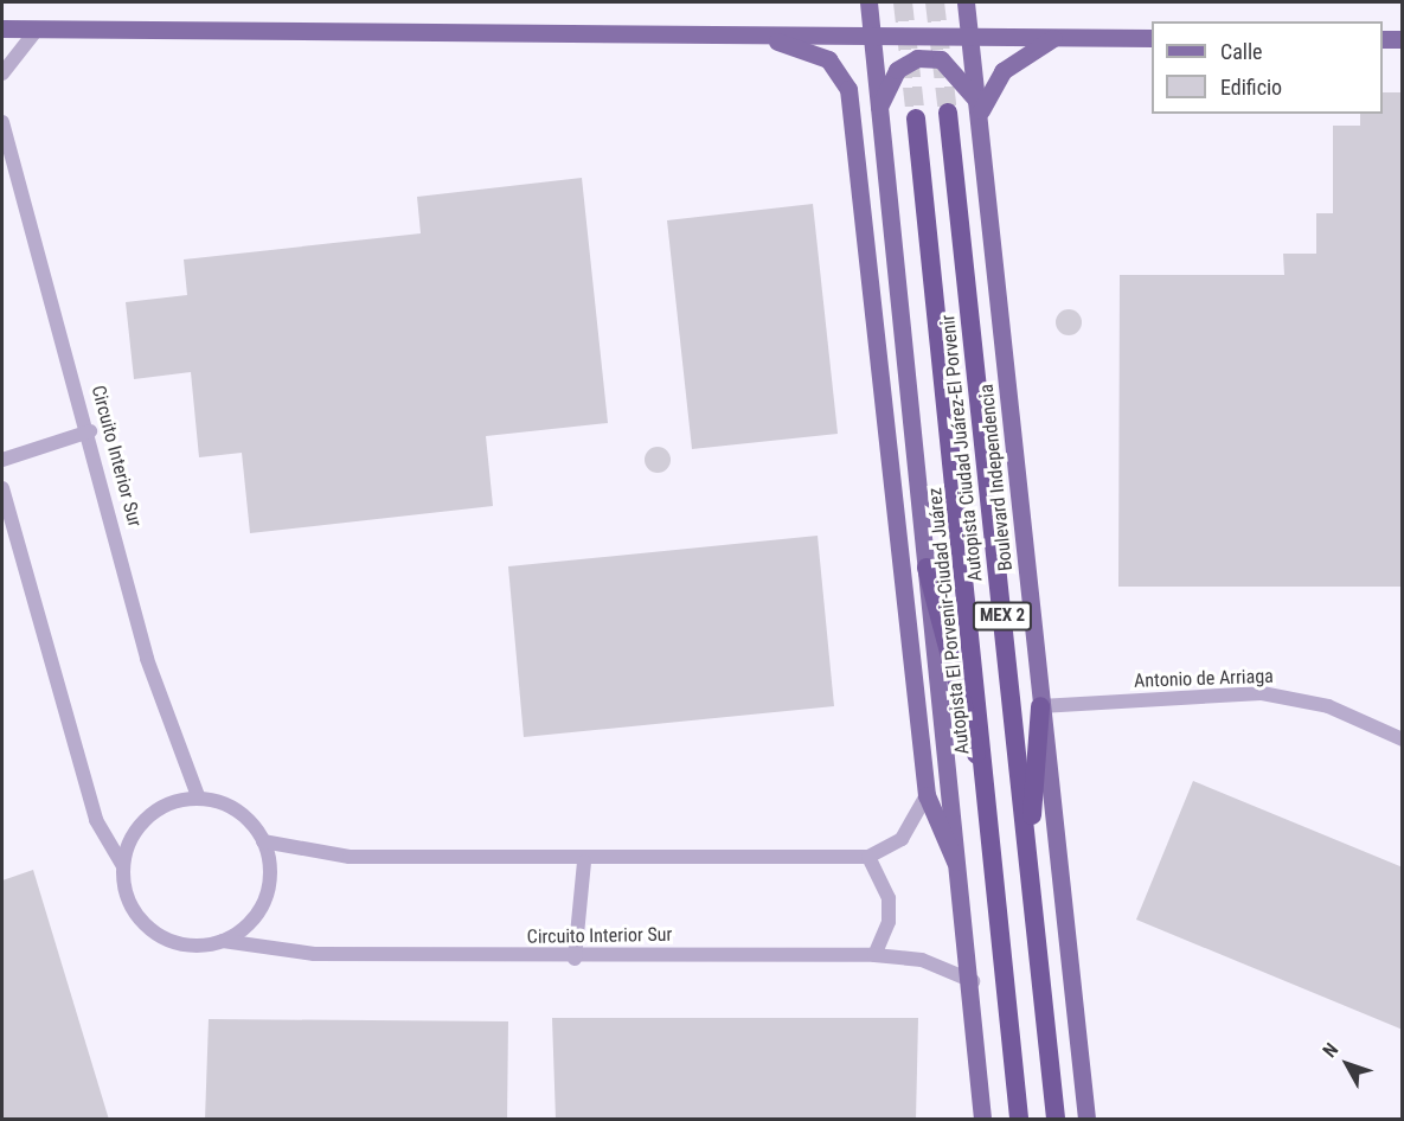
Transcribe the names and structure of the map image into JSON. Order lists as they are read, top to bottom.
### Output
{
  "streets": {
    "highway": ["Autopista Ciudad Juárez-El Porvenir", "MEX 2", "Autopista El Porvenir-Ciudad Juárez"],
    "main road": ["Boulevard Independencia"],
    "street": ["Circuito Interior Sur", "Antonio de Arriaga"]
  },
  "crossings": [
    ["Boulevard Independencia", "Antonio de Arriaga"]
  ],
  "legend": ["Calle", "Edificio"],
  "north": "top left"
}
